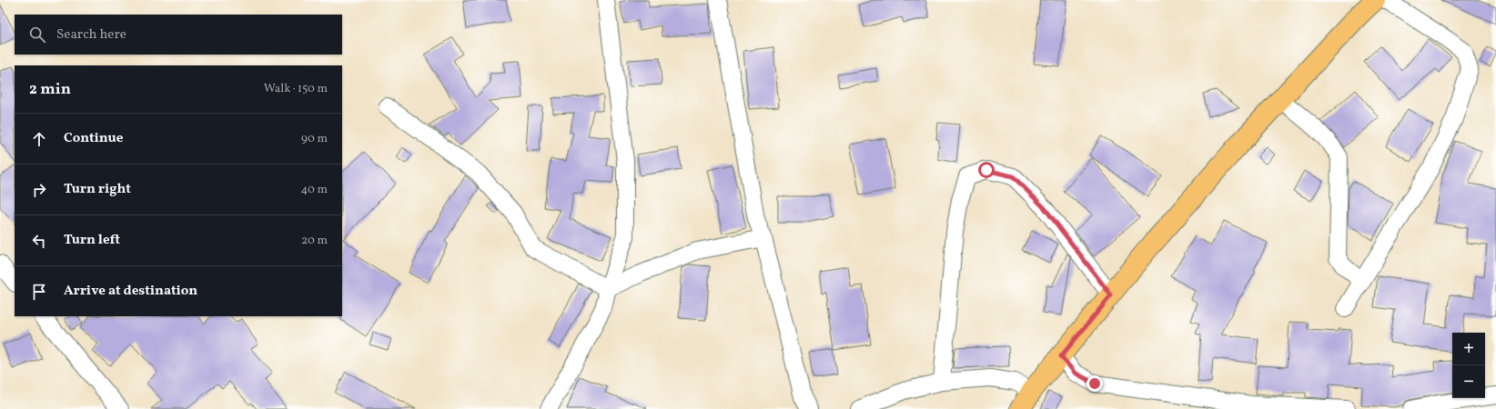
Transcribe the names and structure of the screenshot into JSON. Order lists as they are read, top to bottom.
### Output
{
  "page": {
    "search": "Search here",
    "heading": ["2 min", "Walk · 150 m"],
    "list": [
      ["Continue", "90 m"],
      ["Turn right", "40 m"],
      ["Turn left", "20 m"],
      "Arrive at destination"
    ],
    "map_buttons": ["+", "−"]
  }
}
